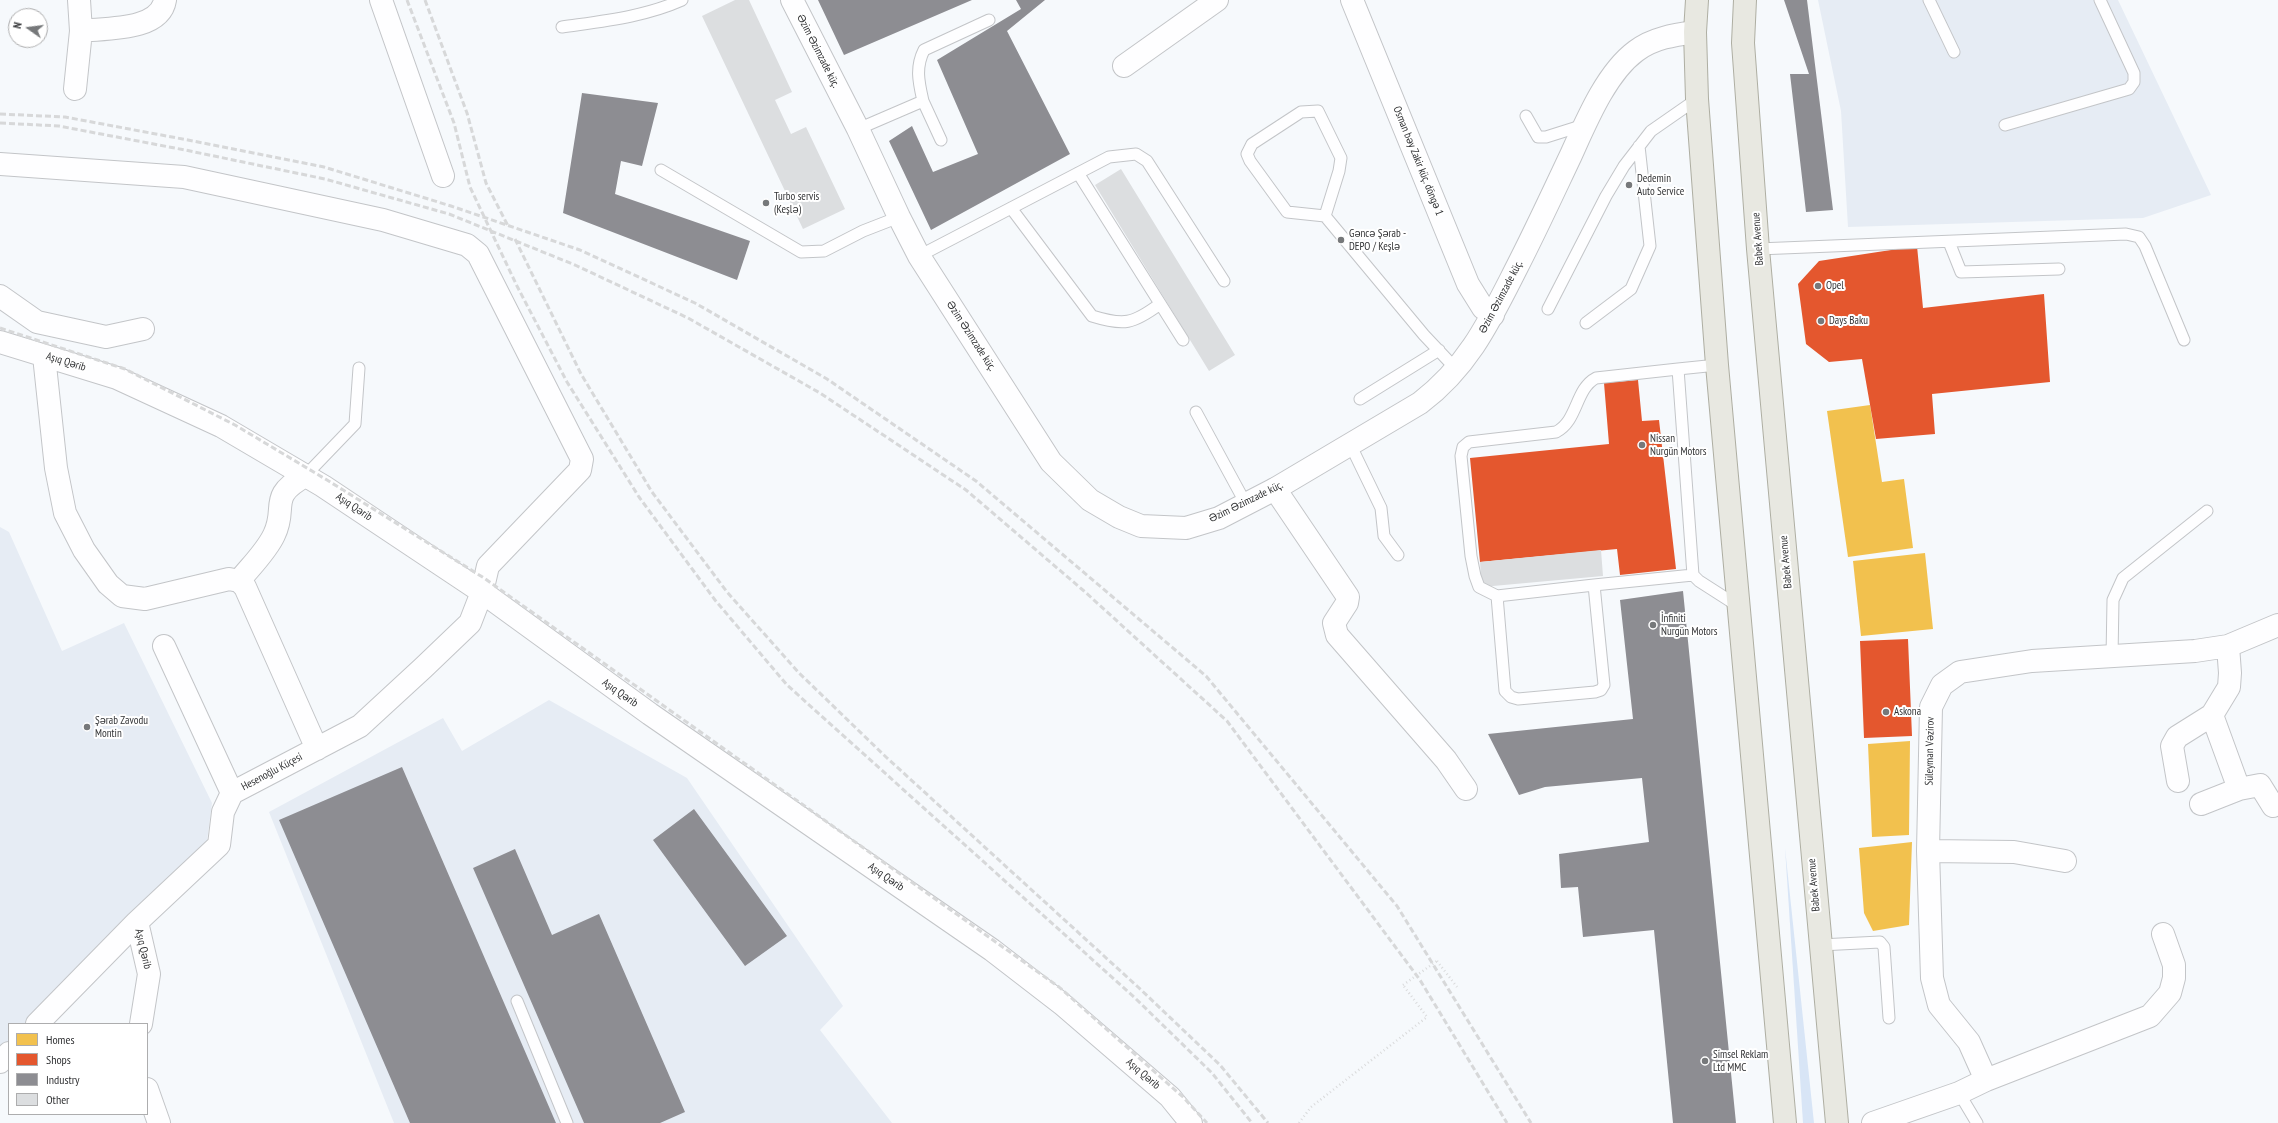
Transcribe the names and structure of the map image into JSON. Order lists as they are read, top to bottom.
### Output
{
  "streets": {
    "main road": ["Babek Avenue"],
    "street": [
      "Əzim Əzimzade küç.",
      "Osman bəy Zakir küç. döngə 1",
      "Aşıq Qərib",
      "Süleyman Vəzirov",
      "Hesenoğlu Küçesi"
    ]
  },
  "crossings": [
    ["Əzim Əzimzade küç.", "Osman bəy Zakir küç. döngə 1"],
    ["Aşıq Qərib", "Hesenoğlu Küçesi"]
  ],
  "places": [
    "Dedemin Auto Service",
    "Turbo servis (Keşlə)",
    "Gəncə Şərab - DEPO / Keşlə",
    "Opel",
    "Days Baku",
    "Nissan Nurgün Motors",
    "İnfiniti Nurgün Motors",
    "Askona",
    "Şərab Zavodu Montin",
    "Simsel Reklam Ltd MMC"
  ],
  "legend": [
    "Homes",
    "Shops",
    "Industry",
    "Other"
  ],
  "north": "left"
}
